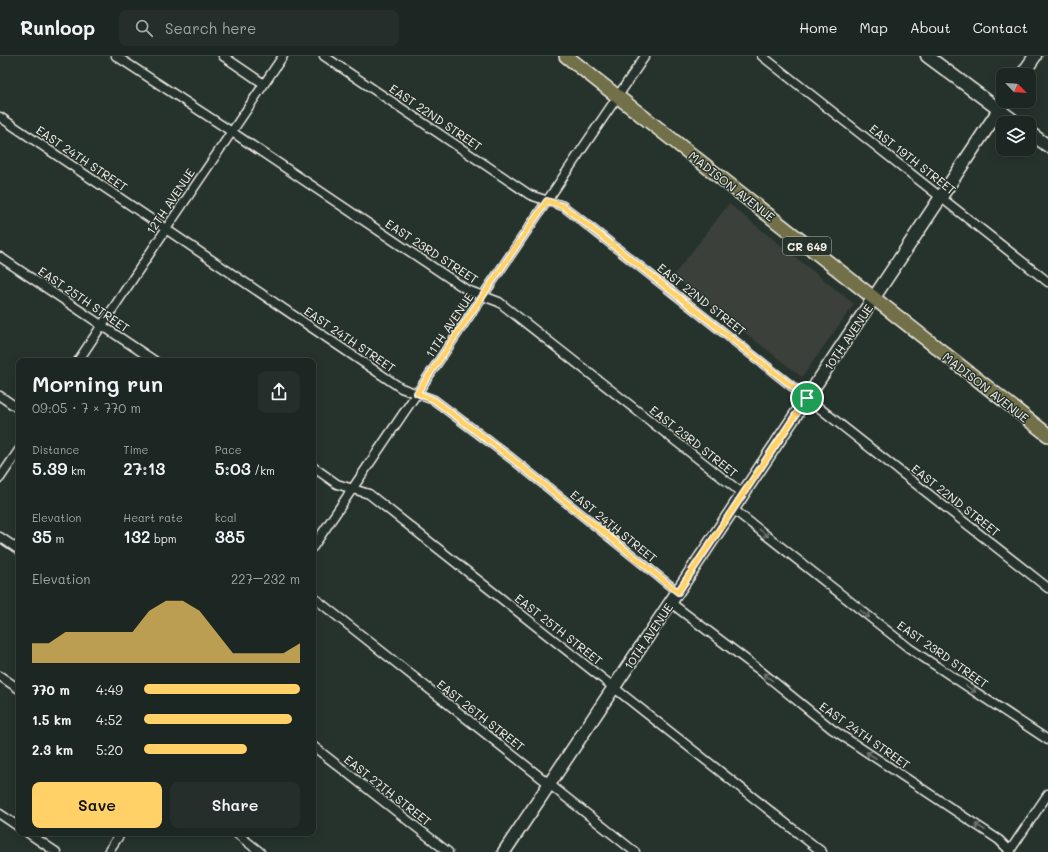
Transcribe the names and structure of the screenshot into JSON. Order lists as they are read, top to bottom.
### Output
{
  "streets": {
    "main road": ["MADISON AVENUE", "CR 649", "10TH AVENUE"],
    "street": [
      "EAST 22ND STREET",
      "EAST 24TH STREET",
      "EAST 19TH STREET",
      "12TH AVENUE",
      "EAST 23RD STREET",
      "EAST 25TH STREET",
      "11TH AVENUE",
      "EAST 26TH STREET",
      "EAST 27TH STREET"
    ]
  },
  "crossings": [
    ["EAST 22ND STREET", "11TH AVENUE"],
    ["EAST 22ND STREET", "10TH AVENUE"],
    ["EAST 24TH STREET", "12TH AVENUE"],
    ["EAST 24TH STREET", "11TH AVENUE"],
    ["EAST 24TH STREET", "10TH AVENUE"],
    ["EAST 19TH STREET", "10TH AVENUE"],
    ["MADISON AVENUE", "11TH AVENUE"],
    ["MADISON AVENUE", "10TH AVENUE"],
    ["12TH AVENUE", "EAST 23RD STREET"],
    ["12TH AVENUE", "EAST 25TH STREET"],
    ["EAST 23RD STREET", "11TH AVENUE"],
    ["EAST 23RD STREET", "10TH AVENUE"],
    ["EAST 25TH STREET", "11TH AVENUE"],
    ["EAST 25TH STREET", "10TH AVENUE"],
    ["10TH AVENUE", "EAST 26TH STREET"]
  ],
  "north": "bottom right",
  "page": {
    "header": "Runloop",
    "search": "Search here",
    "nav": [
      "Home",
      "Map",
      "About",
      "Contact"
    ],
    "heading": ["Morning run", "09:05 · 7 × 770 m"],
    "stats": [
      ["Distance", "5.39 km"],
      ["Time", "27:13"],
      ["Pace", "5:03 /km"],
      ["Elevation", "35 m"],
      ["Heart rate", "132 bpm"],
      ["kcal", "385"]
    ],
    "chart": ["Elevation", "227–232 m"],
    "list": [
      {
        "name": "770 m",
        "note": "4:49"
      },
      {
        "name": "1.5 km",
        "note": "4:52"
      },
      {
        "name": "2.3 km",
        "note": "5:20"
      }
    ],
    "buttons": ["Save", "Share"]
  }
}
